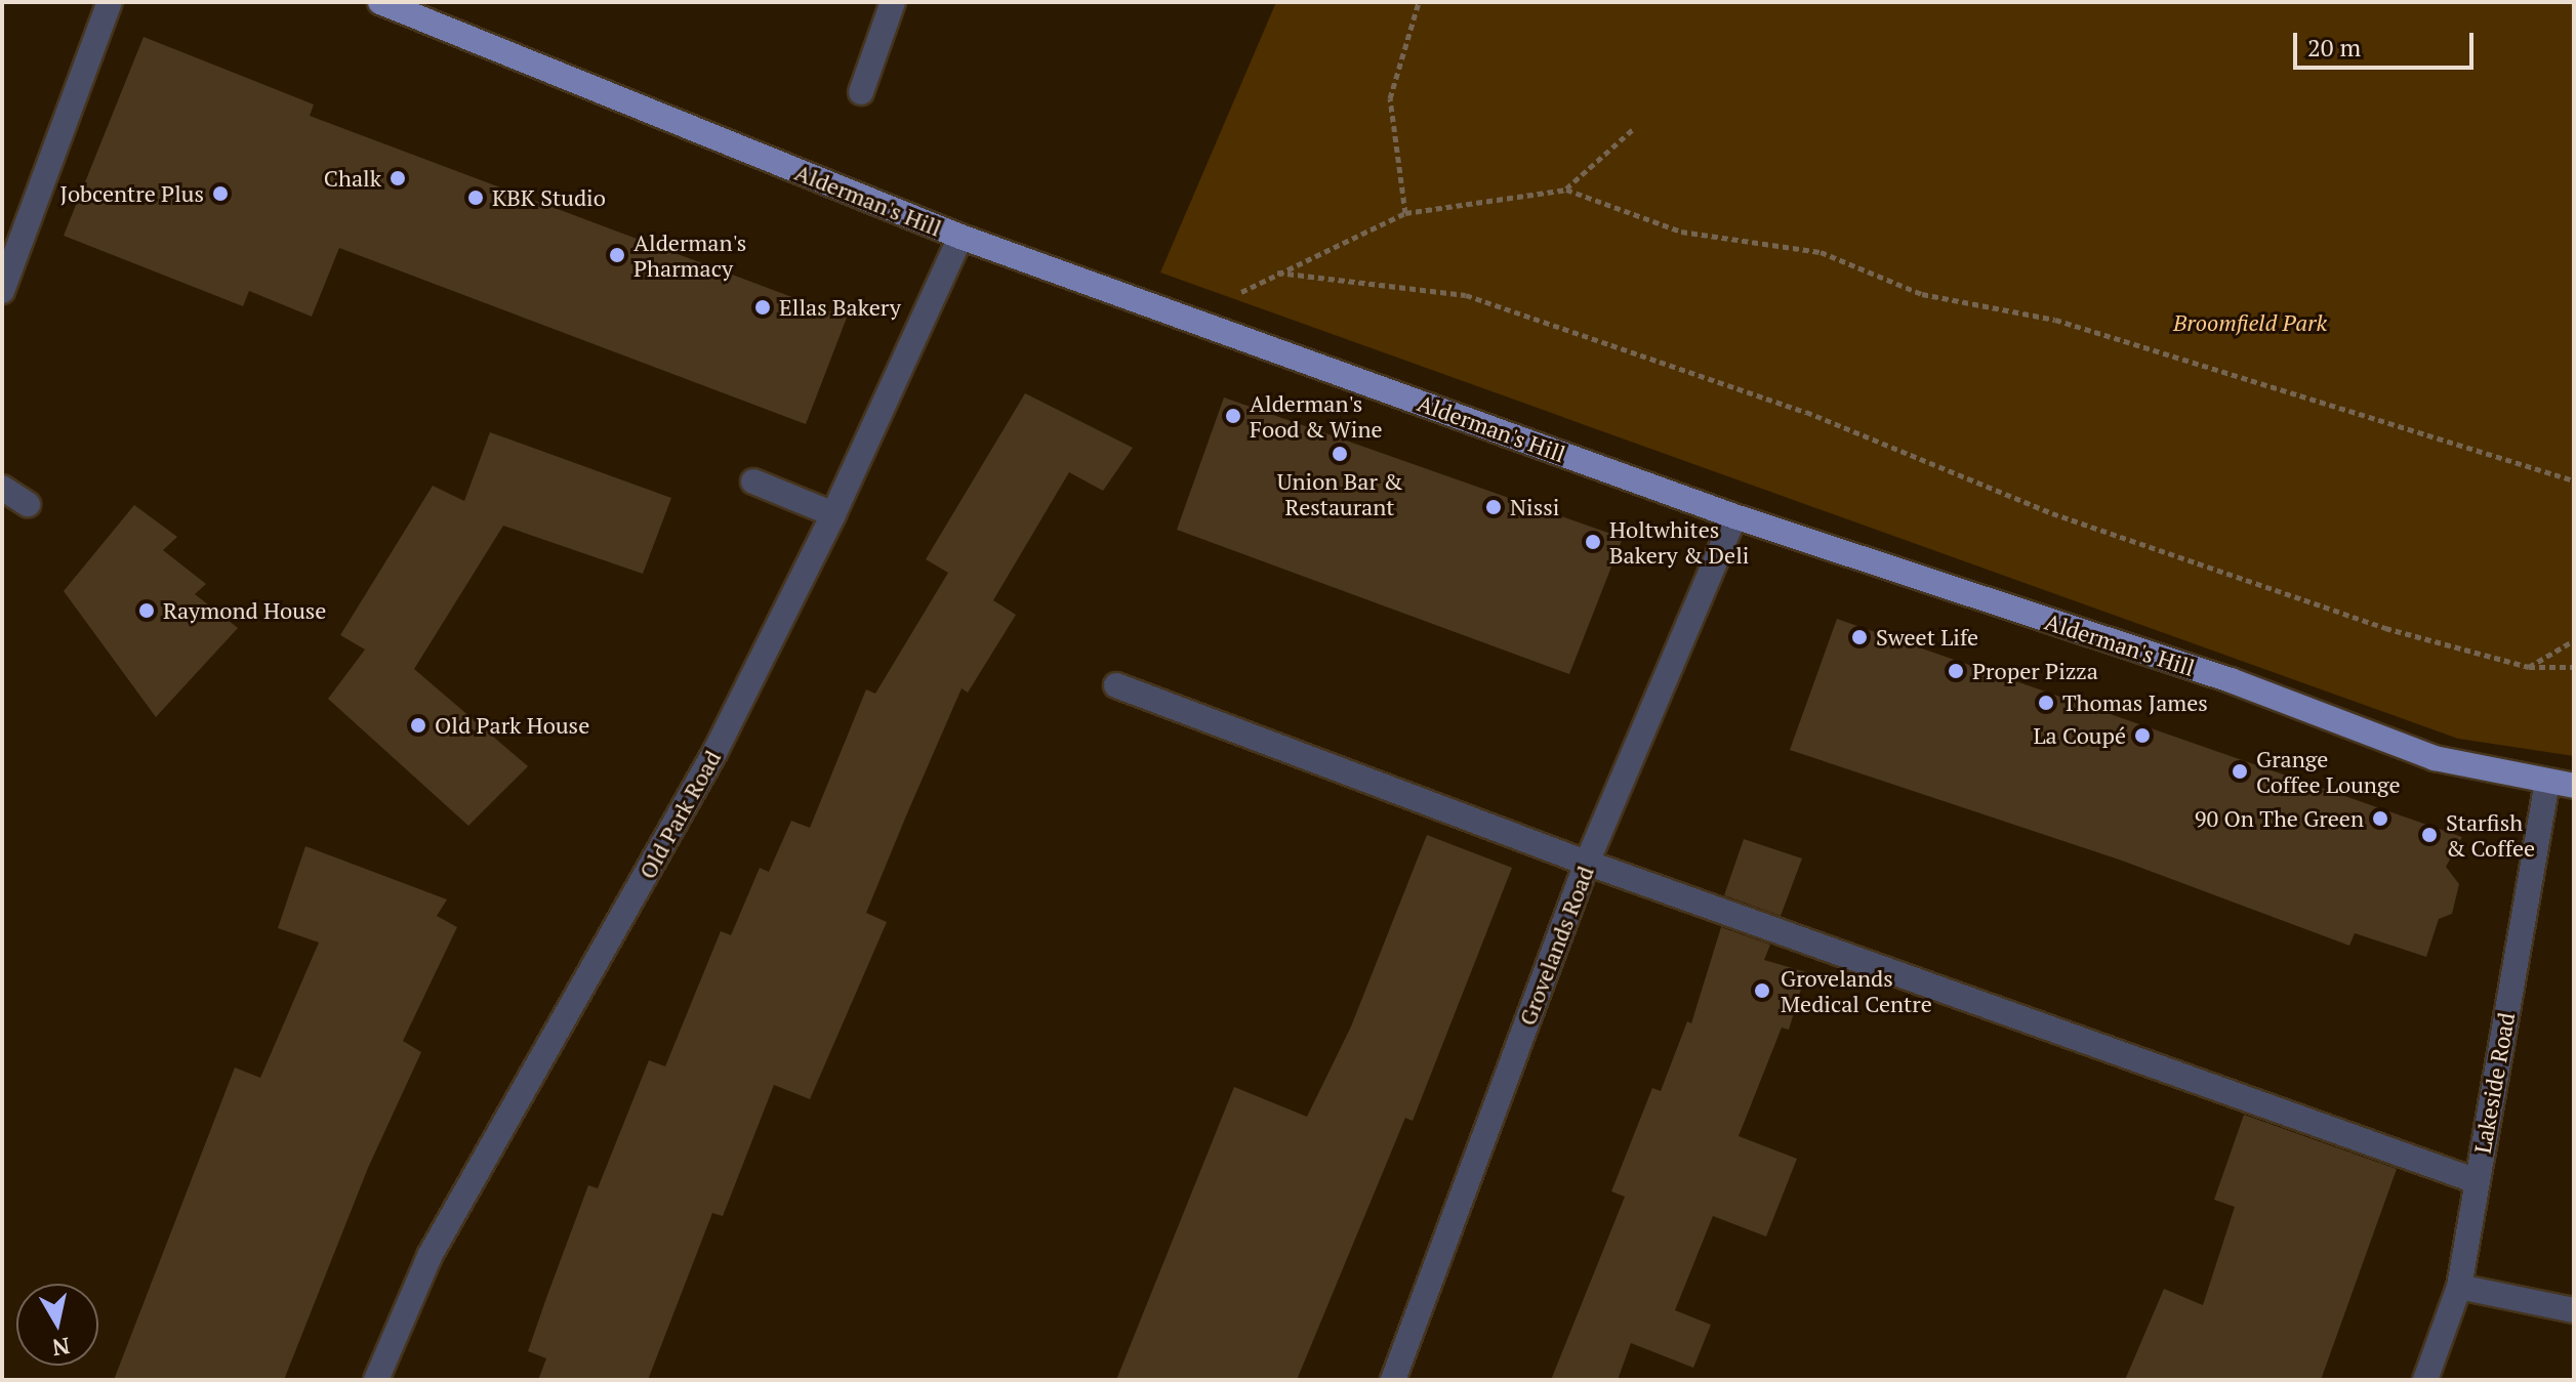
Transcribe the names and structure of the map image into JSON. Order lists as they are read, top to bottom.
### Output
{
  "streets": {
    "main road": ["Alderman's Hill"],
    "street": ["Old Park Road", "Grovelands Road", "Lakeside Road"]
  },
  "crossings": [
    ["Alderman's Hill", "Old Park Road"],
    ["Alderman's Hill", "Grovelands Road"],
    ["Alderman's Hill", "Lakeside Road"]
  ],
  "parks": ["Broomfield Park"],
  "places": [
    "Chalk",
    "Jobcentre Plus",
    "KBK Studio",
    "Alderman's Pharmacy",
    "Ellas Bakery",
    "Alderman's Food & Wine",
    "Union Bar & Restaurant",
    "Nissi",
    "Holtwhites Bakery & Deli",
    "Raymond House",
    "Sweet Life",
    "Proper Pizza",
    "Thomas James",
    "Old Park House",
    "La Coupé",
    "Grange Coffee Lounge",
    "90 On The Green",
    "Starfish & Coffee",
    "Grovelands Medical Centre"
  ],
  "scale_bar": "20 m",
  "north": "bottom"
}
